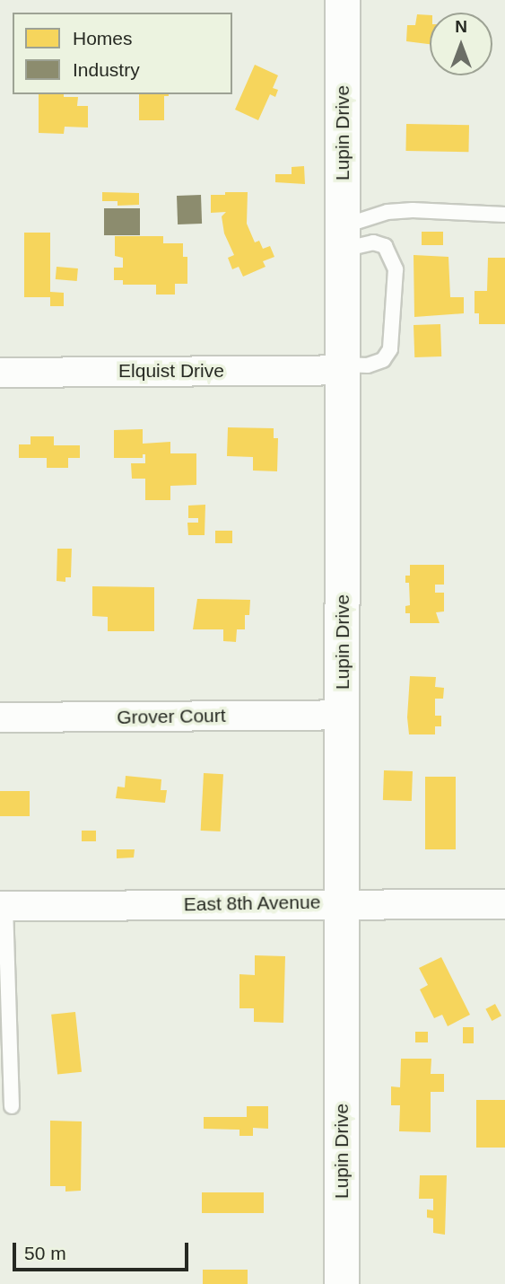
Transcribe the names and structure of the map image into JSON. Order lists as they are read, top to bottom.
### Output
{
  "streets": {
    "street": [
      "Lupin Drive",
      "Elquist Drive",
      "Grover Court",
      "East 8th Avenue"
    ]
  },
  "crossings": [
    ["Lupin Drive", "Elquist Drive"],
    ["Lupin Drive", "Grover Court"],
    ["Lupin Drive", "East 8th Avenue"]
  ],
  "legend": ["Homes", "Industry"],
  "scale_bar": "50 m",
  "north": "top"
}
